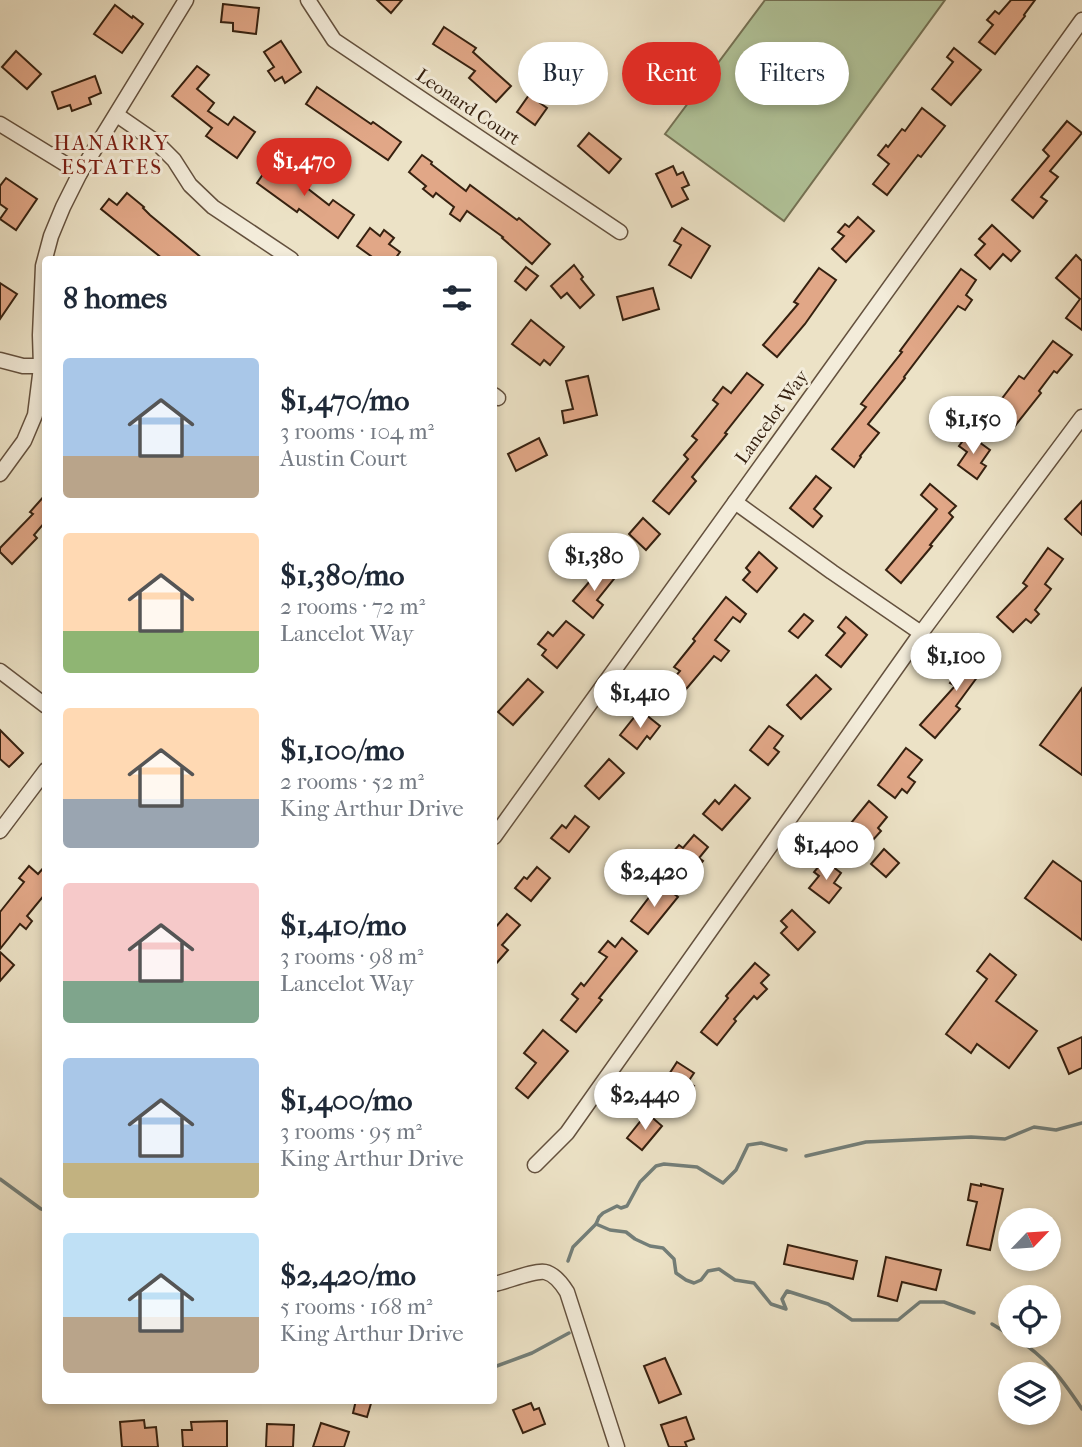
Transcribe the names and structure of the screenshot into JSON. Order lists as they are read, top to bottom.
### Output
{
  "streets": {
    "street": ["Leonard Court", "Lancelot Way"]
  },
  "districts": ["HANARRY ESTATES"],
  "north": "top right",
  "page": {
    "chip": ["Buy", "Rent", "Filters"],
    "price": [
      "$1,470",
      "$1,150",
      "$1,380",
      "$1,100",
      "$1,410",
      "$1,400",
      "$2,420",
      "$2,440"
    ],
    "heading": "8 homes",
    "list": [
      {
        "name": "$1,470/mo",
        "note": "3 rooms · 104 m² · Austin Court"
      },
      {
        "name": "$1,380/mo",
        "note": "2 rooms · 72 m² · Lancelot Way"
      },
      {
        "name": "$1,100/mo",
        "note": "2 rooms · 52 m² · King Arthur Drive"
      },
      {
        "name": "$1,410/mo",
        "note": "3 rooms · 98 m² · Lancelot Way"
      },
      {
        "name": "$1,400/mo",
        "note": "3 rooms · 95 m² · King Arthur Drive"
      },
      {
        "name": "$2,420/mo",
        "note": "5 rooms · 168 m² · King Arthur Drive"
      }
    ]
  }
}
